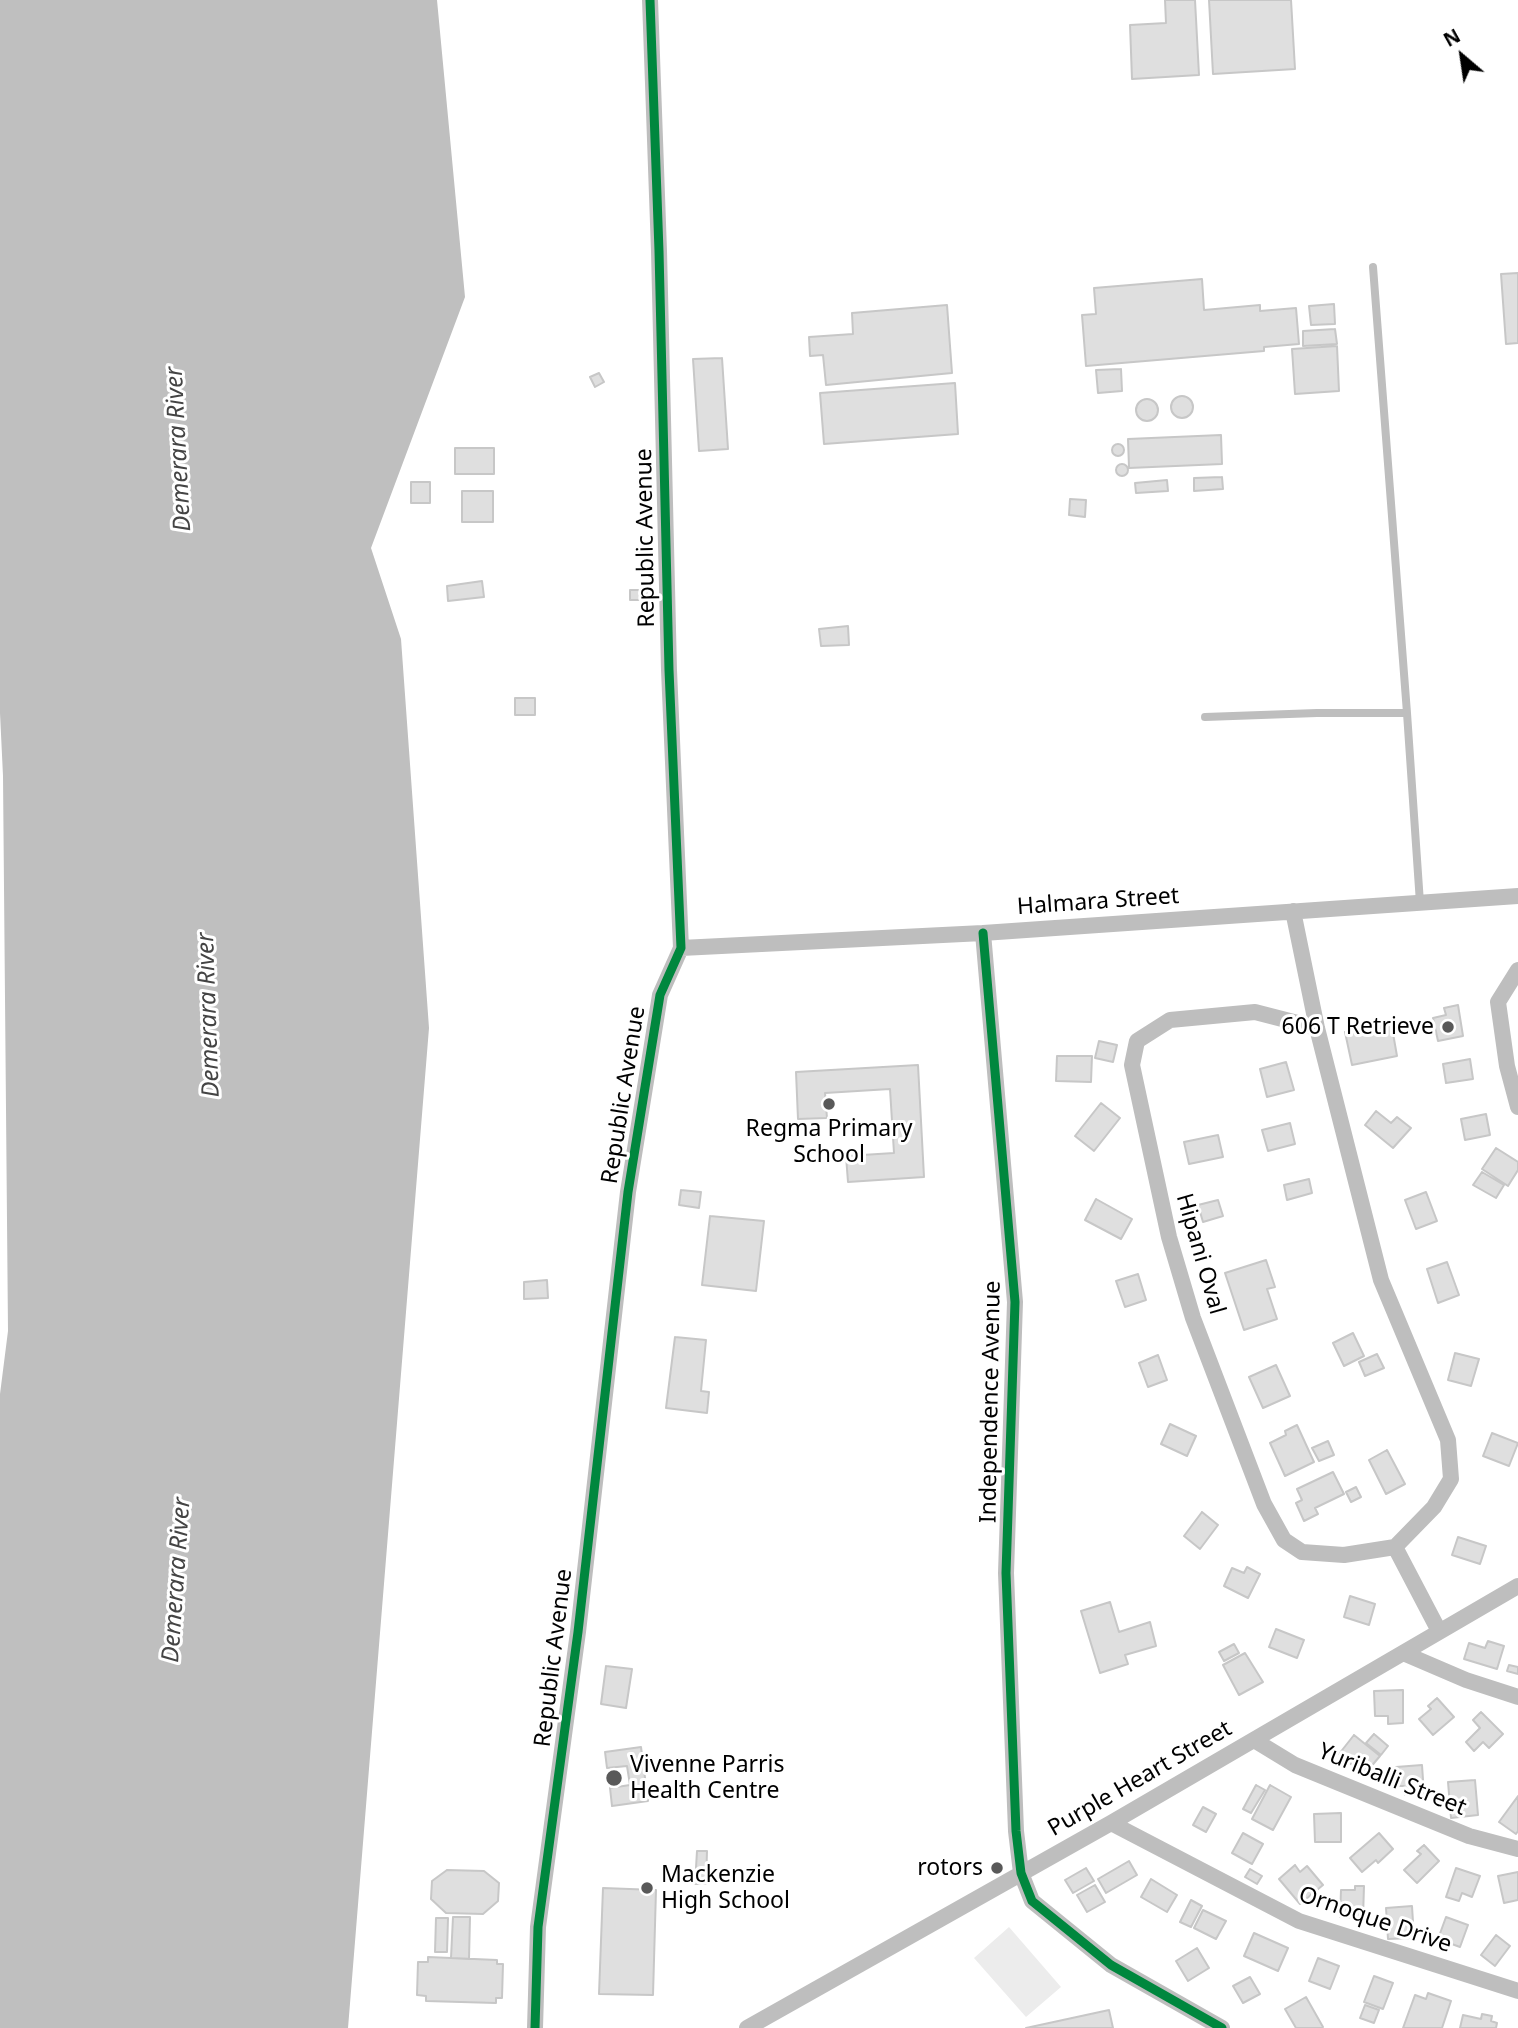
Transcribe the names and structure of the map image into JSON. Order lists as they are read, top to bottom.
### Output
{
  "streets": {
    "street": [
      "Republic Avenue",
      "Halmara Street",
      "Hipani Oval",
      "Independence Avenue",
      "Purple Heart Street",
      "Yuriballi Street",
      "Ornoque Drive"
    ]
  },
  "crossings": [
    ["Republic Avenue", "Halmara Street"],
    ["Halmara Street", "Independence Avenue"],
    ["Independence Avenue", "Purple Heart Street"],
    ["Purple Heart Street", "Yuriballi Street"],
    ["Purple Heart Street", "Ornoque Drive"]
  ],
  "water": ["Demerara River"],
  "places": [
    "606 T Retrieve",
    "Regma Primary School",
    "Vivenne Parris Health Centre",
    "rotors",
    "Mackenzie High School"
  ],
  "north": "top left"
}
